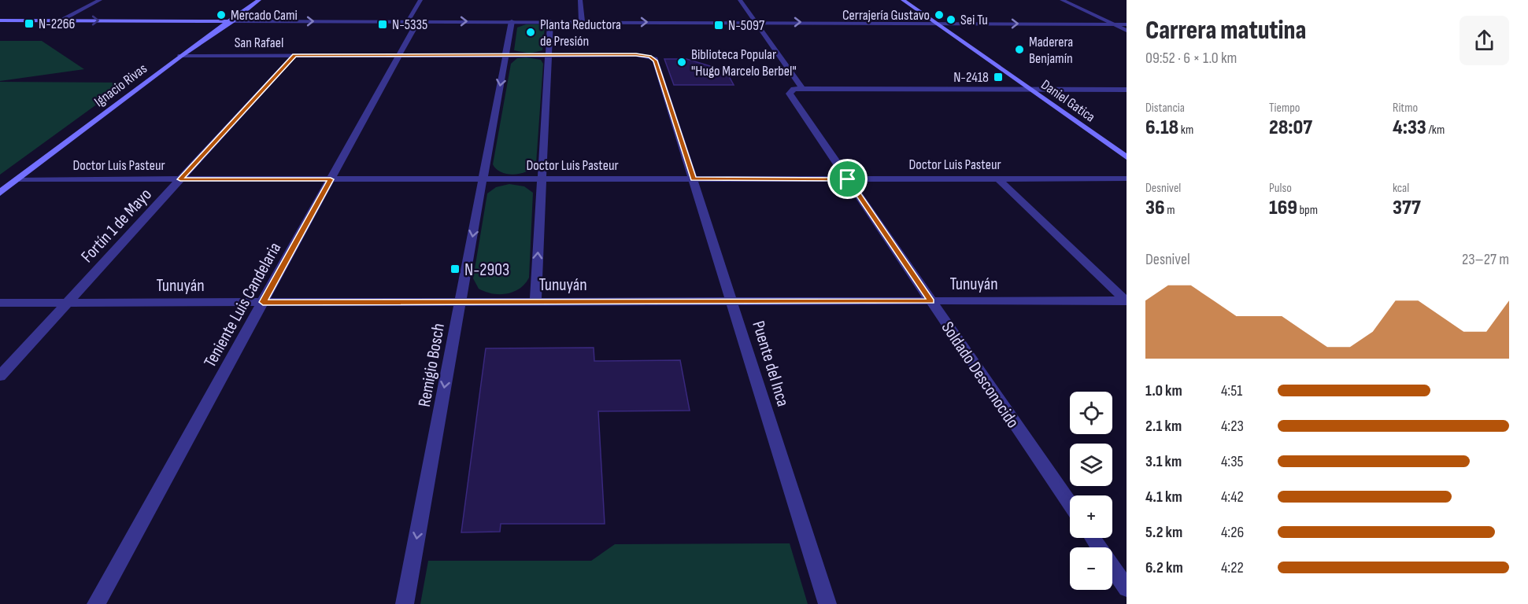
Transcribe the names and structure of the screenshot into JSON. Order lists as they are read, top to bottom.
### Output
{
  "streets": {
    "main road": ["Ignacio Rivas", "Daniel Gatica"],
    "street": [
      "San Rafael",
      "Doctor Luis Pasteur",
      "Fortín 1 de Mayo",
      "Tunuyán",
      "Teniente Luis Candelaria",
      "Puente del Inca",
      "Remigio Bosch",
      "Soldado Desconocido"
    ]
  },
  "crossings": [
    ["San Rafael", "Ignacio Rivas"],
    ["San Rafael", "Fortín 1 de Mayo"],
    ["San Rafael", "Teniente Luis Candelaria"],
    ["San Rafael", "Puente del Inca"],
    ["San Rafael", "Remigio Bosch"],
    ["Ignacio Rivas", "Doctor Luis Pasteur"],
    ["Doctor Luis Pasteur", "Fortín 1 de Mayo"],
    ["Doctor Luis Pasteur", "Teniente Luis Candelaria"],
    ["Doctor Luis Pasteur", "Puente del Inca"],
    ["Doctor Luis Pasteur", "Remigio Bosch"],
    ["Doctor Luis Pasteur", "Soldado Desconocido"],
    ["Fortín 1 de Mayo", "Tunuyán"],
    ["Tunuyán", "Teniente Luis Candelaria"],
    ["Tunuyán", "Puente del Inca"],
    ["Tunuyán", "Remigio Bosch"],
    ["Tunuyán", "Soldado Desconocido"]
  ],
  "places": {
    "other": [
      "Mercado Cami",
      "Cerrajería Gustavo",
      "Sei Tu",
      "Planta Reductora de Presión",
      "Maderera Benjamín",
      "Biblioteca Popular \"Hugo Marcelo Berbel\""
    ],
    "transit": [
      "N-2266",
      "N-5335",
      "N-5097",
      "N-2418",
      "N-2903"
    ]
  },
  "page": {
    "heading": ["Carrera matutina", "09:52 · 6 × 1.0 km"],
    "stats": [
      ["Distancia", "6.18 km"],
      ["Tiempo", "28:07"],
      ["Ritmo", "4:33 /km"],
      ["Desnivel", "36 m"],
      ["Pulso", "169 bpm"],
      ["kcal", "377"]
    ],
    "chart": ["Desnivel", "23–27 m"],
    "list": [
      {
        "name": "1.0 km",
        "note": "4:51"
      },
      {
        "name": "2.1 km",
        "note": "4:23"
      },
      {
        "name": "3.1 km",
        "note": "4:35"
      },
      {
        "name": "4.1 km",
        "note": "4:42"
      },
      {
        "name": "5.2 km",
        "note": "4:26"
      },
      {
        "name": "6.2 km",
        "note": "4:22"
      }
    ],
    "map_buttons": ["+", "−"]
  }
}
